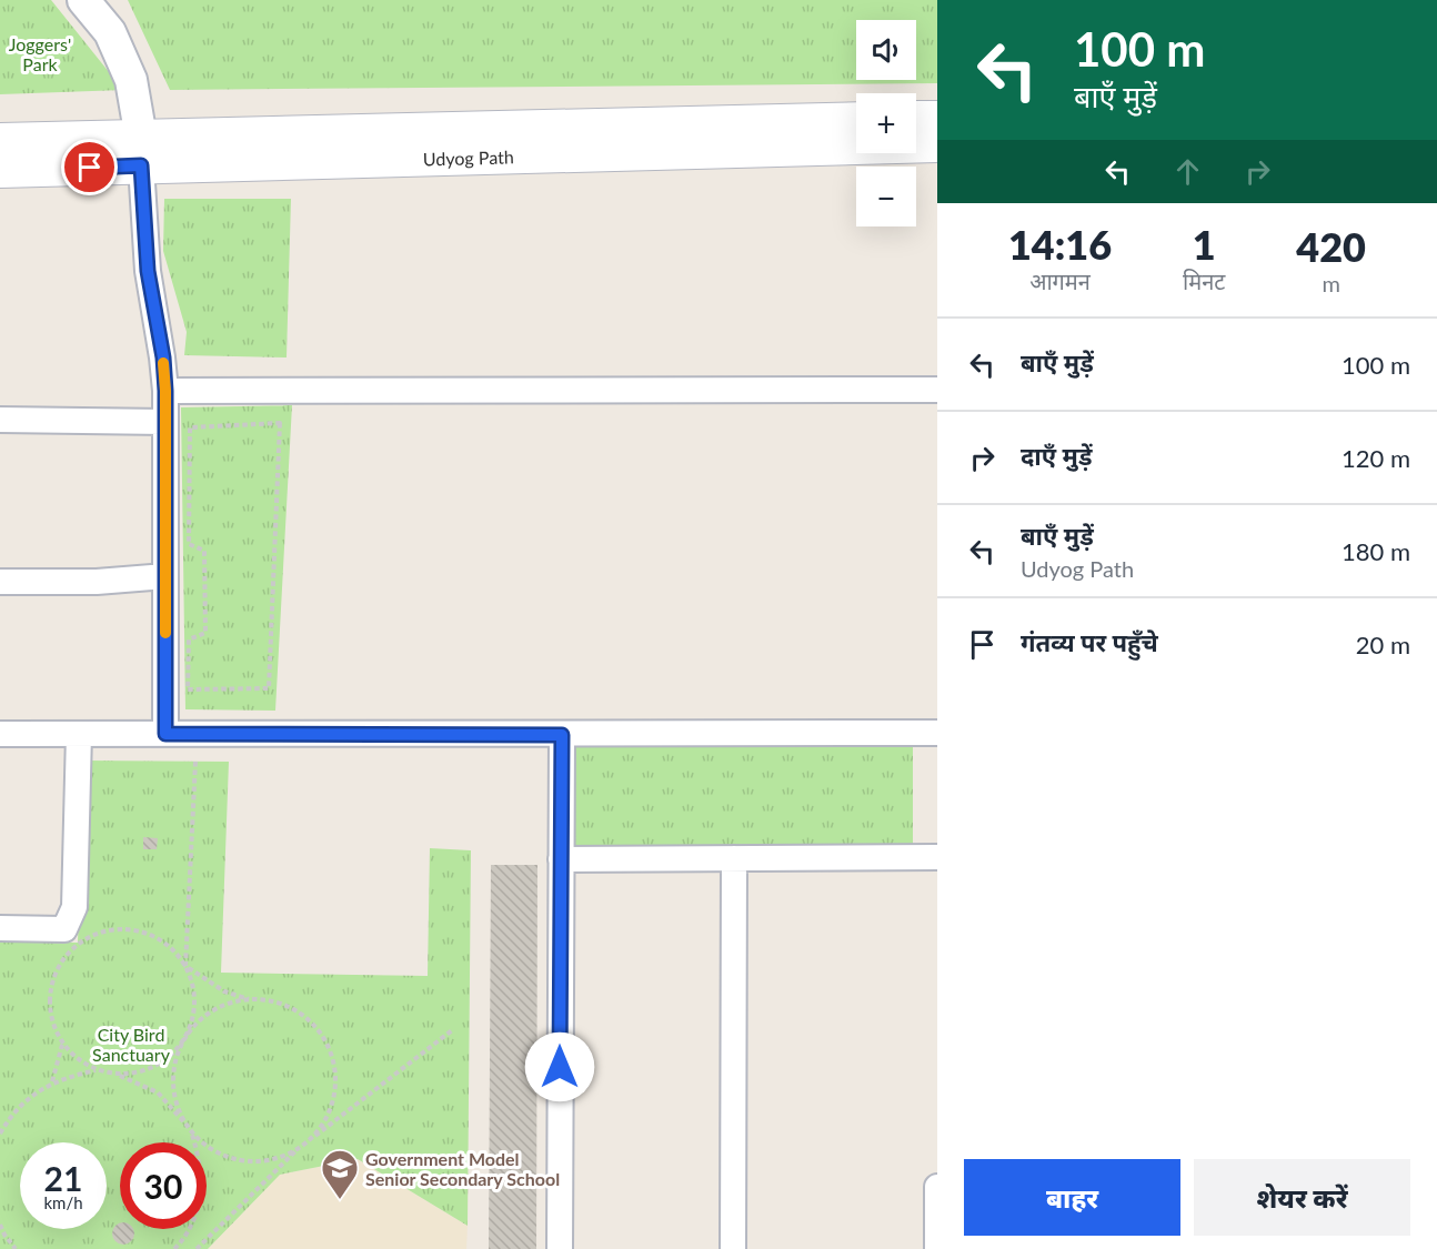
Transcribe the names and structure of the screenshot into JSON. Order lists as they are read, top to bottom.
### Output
{
  "streets": {
    "main road": ["Udyog Path"]
  },
  "parks": ["Joggers' Park", "City Bird Sanctuary"],
  "places": {
    "school or university": ["Government Model Senior Secondary School"]
  },
  "page": {
    "turn": ["100 m", "बाएँ मुड़ें"],
    "map_buttons": ["+", "−"],
    "eta": [
      "14:16",
      "आगमन",
      "1",
      "मिनट",
      "420",
      "m"
    ],
    "list": [
      {
        "name": "बाएँ मुड़ें",
        "value": "100 m"
      },
      {
        "name": "दाएँ मुड़ें",
        "value": "120 m"
      },
      {
        "name": "बाएँ मुड़ें",
        "note": "Udyog Path",
        "value": "180 m"
      },
      {
        "name": "गंतव्य पर पहुँचे",
        "value": "20 m"
      }
    ],
    "speed": "21 km/h",
    "limit": "30",
    "buttons": ["बाहर", "शेयर करें"]
  }
}
